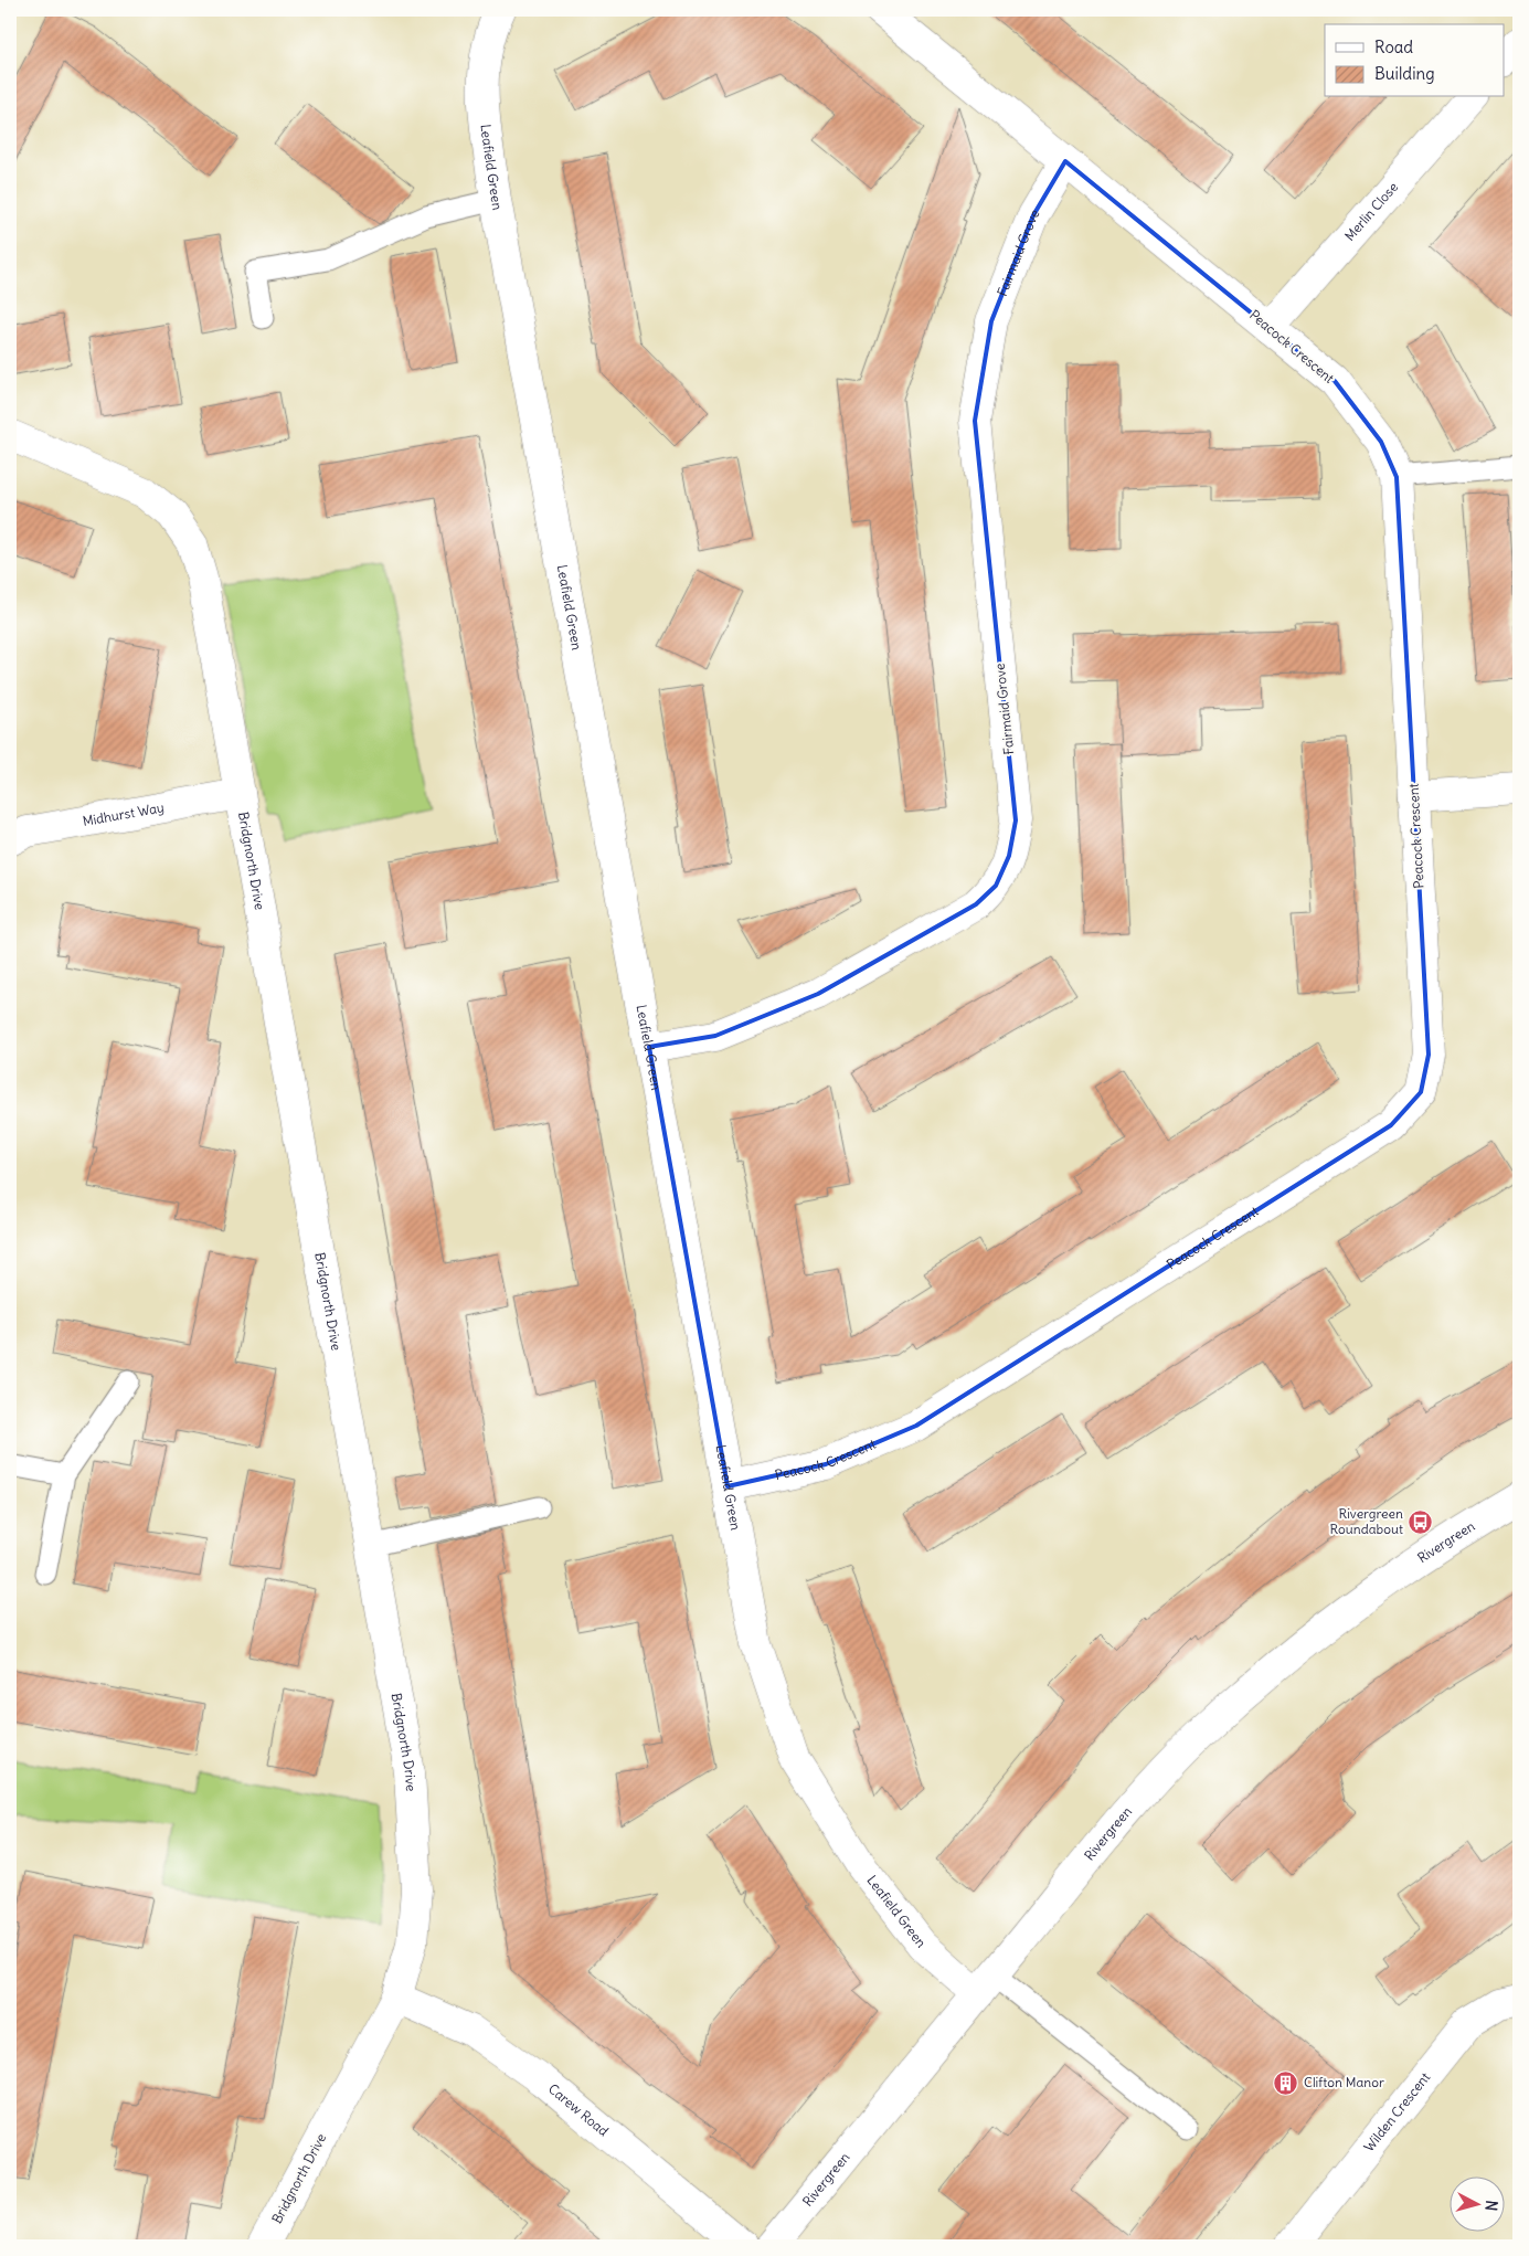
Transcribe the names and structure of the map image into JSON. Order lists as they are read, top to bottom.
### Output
{
  "streets": {
    "street": [
      "Leafield Green",
      "Merlin Close",
      "Fairmaid Grove",
      "Peacock Crescent",
      "Midhurst Way",
      "Bridgnorth Drive",
      "Rivergreen",
      "Carew Road",
      "Wilden Crescent"
    ]
  },
  "crossings": [
    ["Leafield Green", "Fairmaid Grove"],
    ["Leafield Green", "Peacock Crescent"],
    ["Leafield Green", "Rivergreen"],
    ["Merlin Close", "Peacock Crescent"],
    ["Fairmaid Grove", "Peacock Crescent"],
    ["Midhurst Way", "Bridgnorth Drive"],
    ["Bridgnorth Drive", "Carew Road"]
  ],
  "places": {
    "bus stop": ["Rivergreen Roundabout"],
    "building": ["Clifton Manor"]
  },
  "legend": ["Road", "Building"],
  "north": "right"
}
